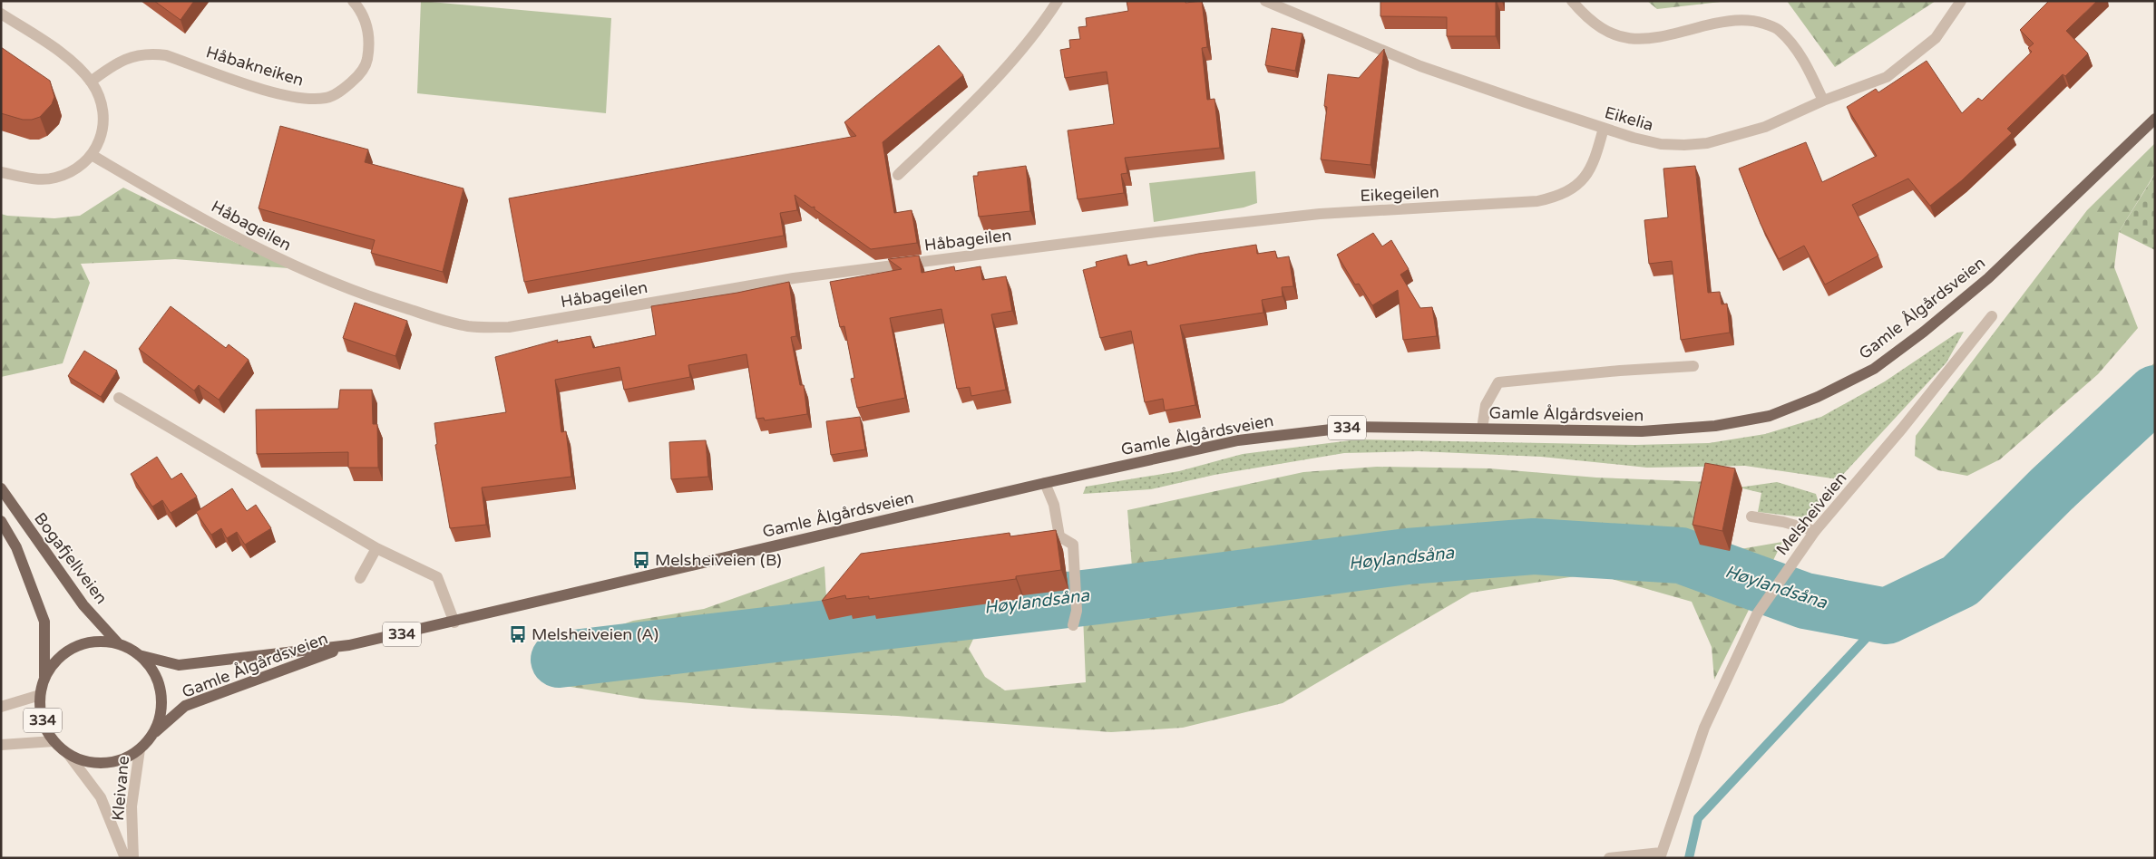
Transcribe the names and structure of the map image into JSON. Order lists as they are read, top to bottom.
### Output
{
  "streets": {
    "main road": ["Gamle Ålgårdsveien", "334", "Bogafjellveien"],
    "street": [
      "Håbakneiken",
      "Eikelia",
      "Eikegeilen",
      "Håbageilen",
      "Melsheiveien",
      "Kleivane"
    ]
  },
  "crossings": [
    ["Eikelia", "Eikegeilen"],
    ["Eikegeilen", "Håbageilen"],
    ["Gamle Ålgårdsveien", "334"],
    ["Gamle Ålgårdsveien", "Bogafjellveien"],
    ["Gamle Ålgårdsveien", "Kleivane"],
    ["334", "Bogafjellveien"],
    ["334", "Kleivane"],
    ["Bogafjellveien", "Kleivane"]
  ],
  "water": ["Høylandsåna"],
  "places": {
    "bus stop": ["Melsheiveien (B)", "Melsheiveien (A)"]
  }
}
